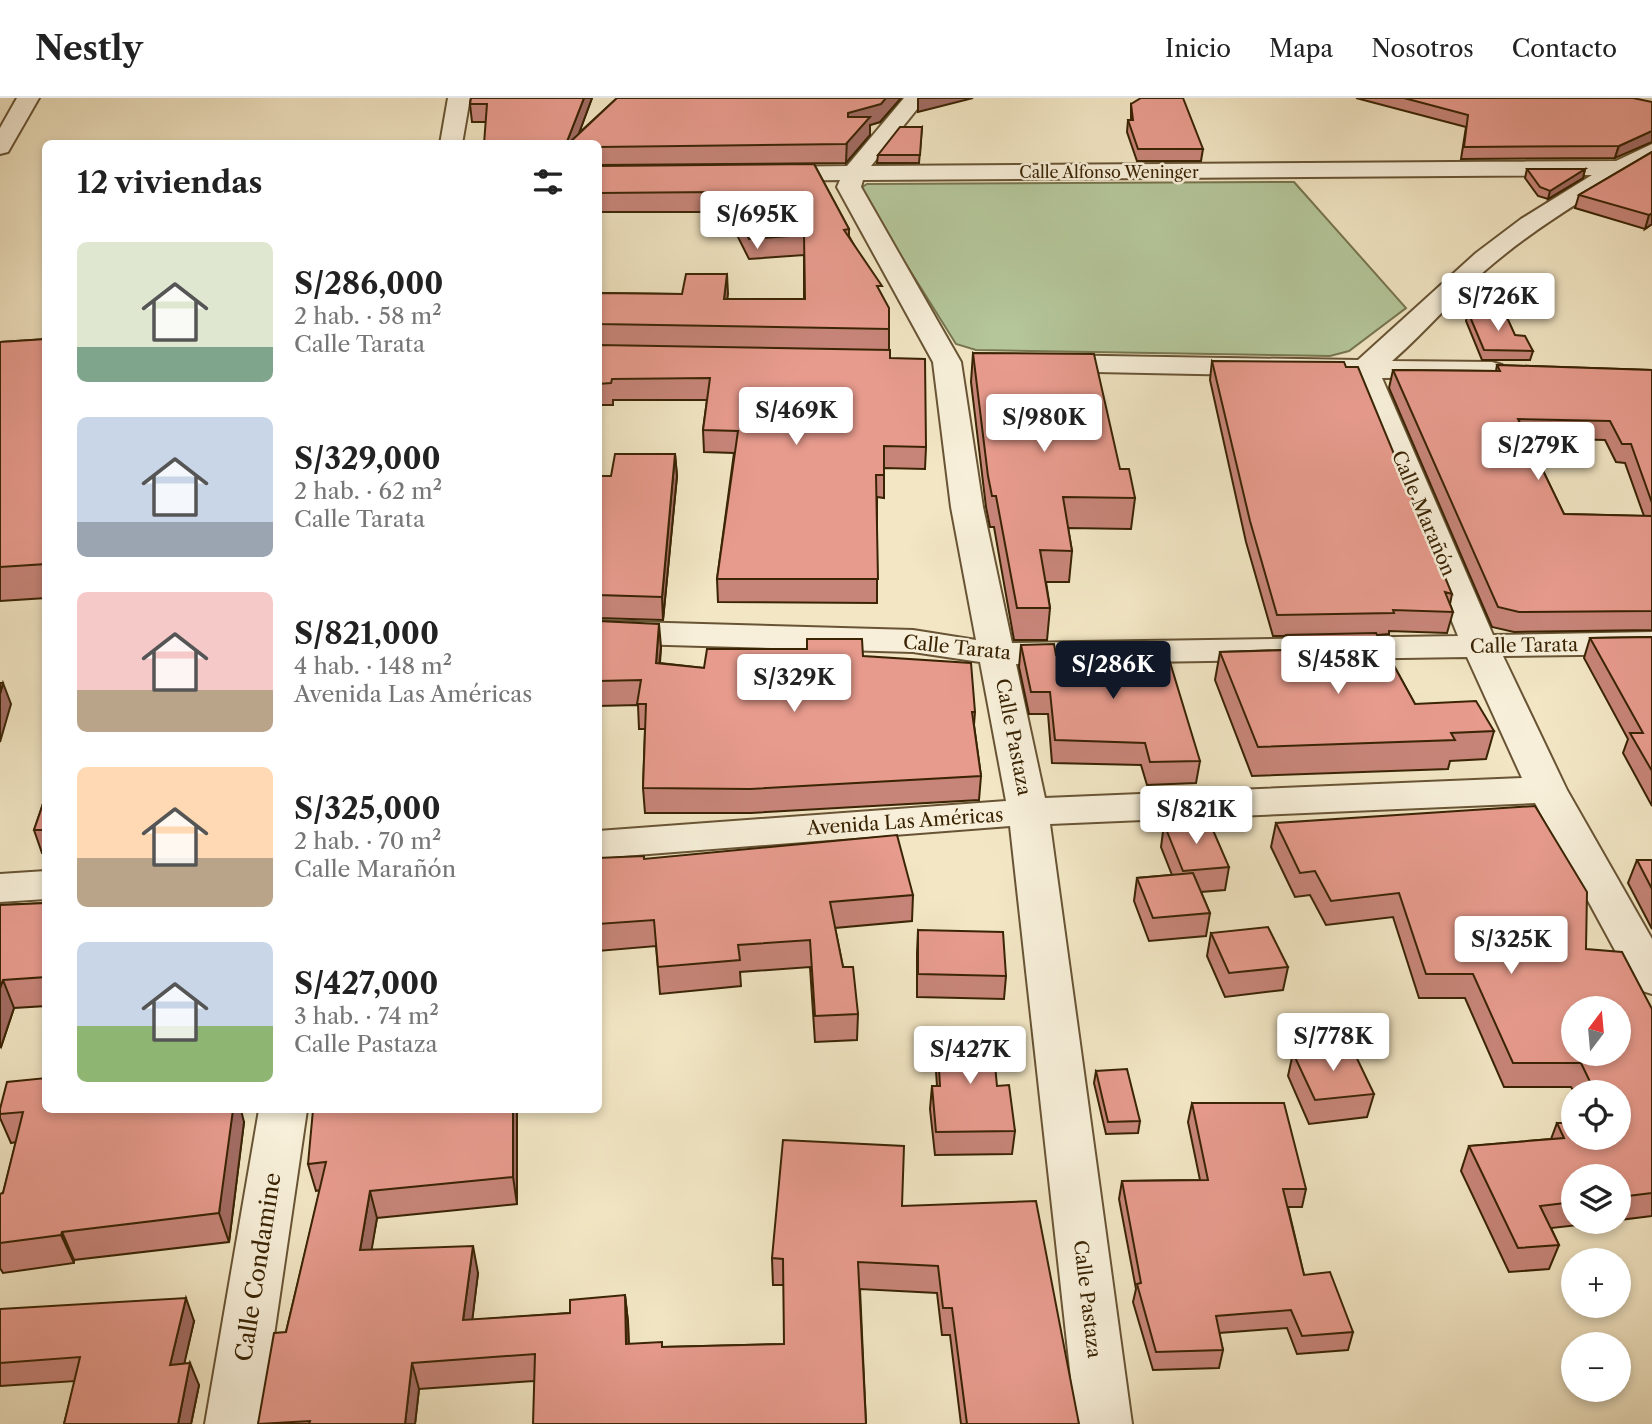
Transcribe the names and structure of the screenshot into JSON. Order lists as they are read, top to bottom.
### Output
{
  "streets": {
    "street": [
      "Calle Alfonso Weninger",
      "Calle Marañón",
      "Calle Tarata",
      "Calle Pastaza",
      "Avenida Las Américas",
      "Calle Condamine"
    ]
  },
  "crossings": [
    ["Calle Alfonso Weninger", "Calle Pastaza"],
    ["Calle Marañón", "Calle Tarata"],
    ["Calle Marañón", "Avenida Las Américas"],
    ["Calle Tarata", "Calle Pastaza"],
    ["Calle Pastaza", "Avenida Las Américas"]
  ],
  "north": "top",
  "page": {
    "header": "Nestly",
    "nav": [
      "Inicio",
      "Mapa",
      "Nosotros",
      "Contacto"
    ],
    "heading": "12 viviendas",
    "price": [
      "S/695K",
      "S/726K",
      "S/469K",
      "S/980K",
      "S/279K",
      "S/458K",
      "S/286K",
      "S/329K",
      "S/821K",
      "S/325K",
      "S/778K",
      "S/427K"
    ],
    "list": [
      {
        "name": "S/286,000",
        "note": "2 hab. · 58 m² · Calle Tarata"
      },
      {
        "name": "S/329,000",
        "note": "2 hab. · 62 m² · Calle Tarata"
      },
      {
        "name": "S/821,000",
        "note": "4 hab. · 148 m² · Avenida Las Américas"
      },
      {
        "name": "S/325,000",
        "note": "2 hab. · 70 m² · Calle Marañón"
      },
      {
        "name": "S/427,000",
        "note": "3 hab. · 74 m² · Calle Pastaza"
      }
    ],
    "map_buttons": ["+", "−"]
  }
}
